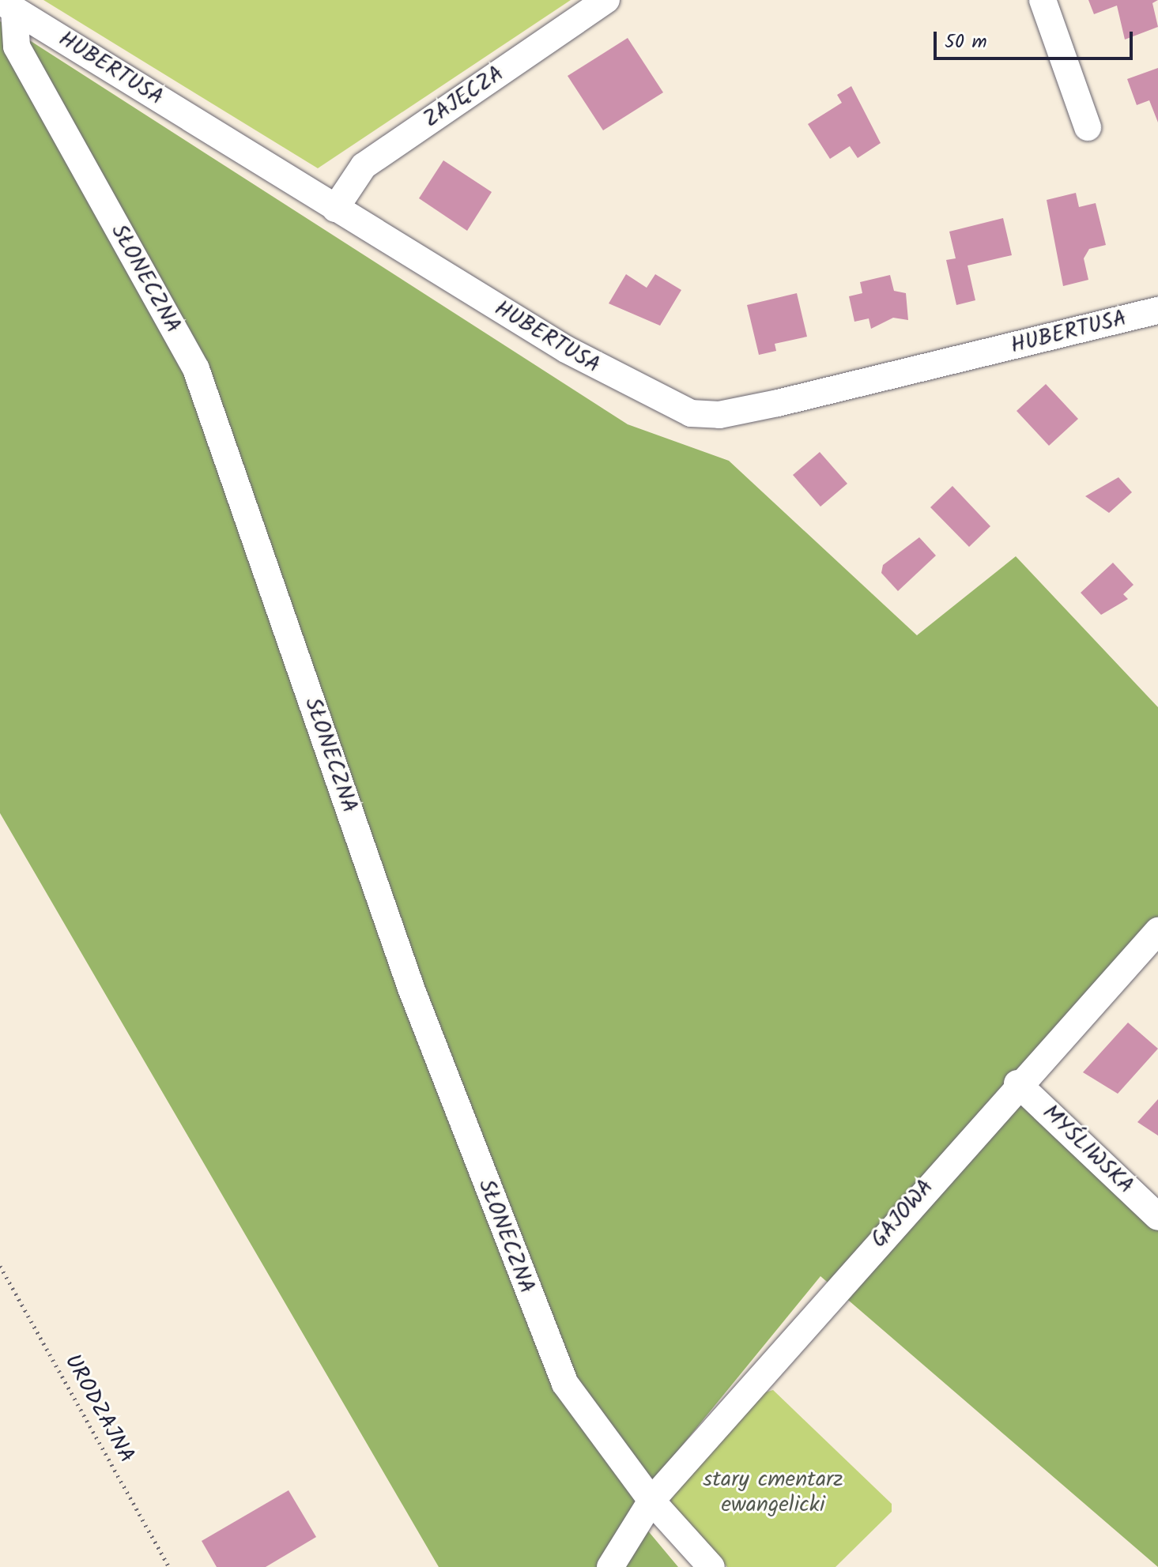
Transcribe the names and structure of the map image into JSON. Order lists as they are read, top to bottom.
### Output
{
  "streets": {
    "street": [
      "HUBERTUSA",
      "ZAJĘCZA",
      "SŁONECZNA",
      "MYŚLIWSKA",
      "GAJOWA"
    ],
    "path": ["URODZAJNA"]
  },
  "crossings": [
    ["HUBERTUSA", "ZAJĘCZA"],
    ["HUBERTUSA", "SŁONECZNA"],
    ["SŁONECZNA", "GAJOWA"],
    ["MYŚLIWSKA", "GAJOWA"]
  ],
  "parks": ["stary cmentarz ewangelicki"],
  "scale_bar": "50 m"
}
